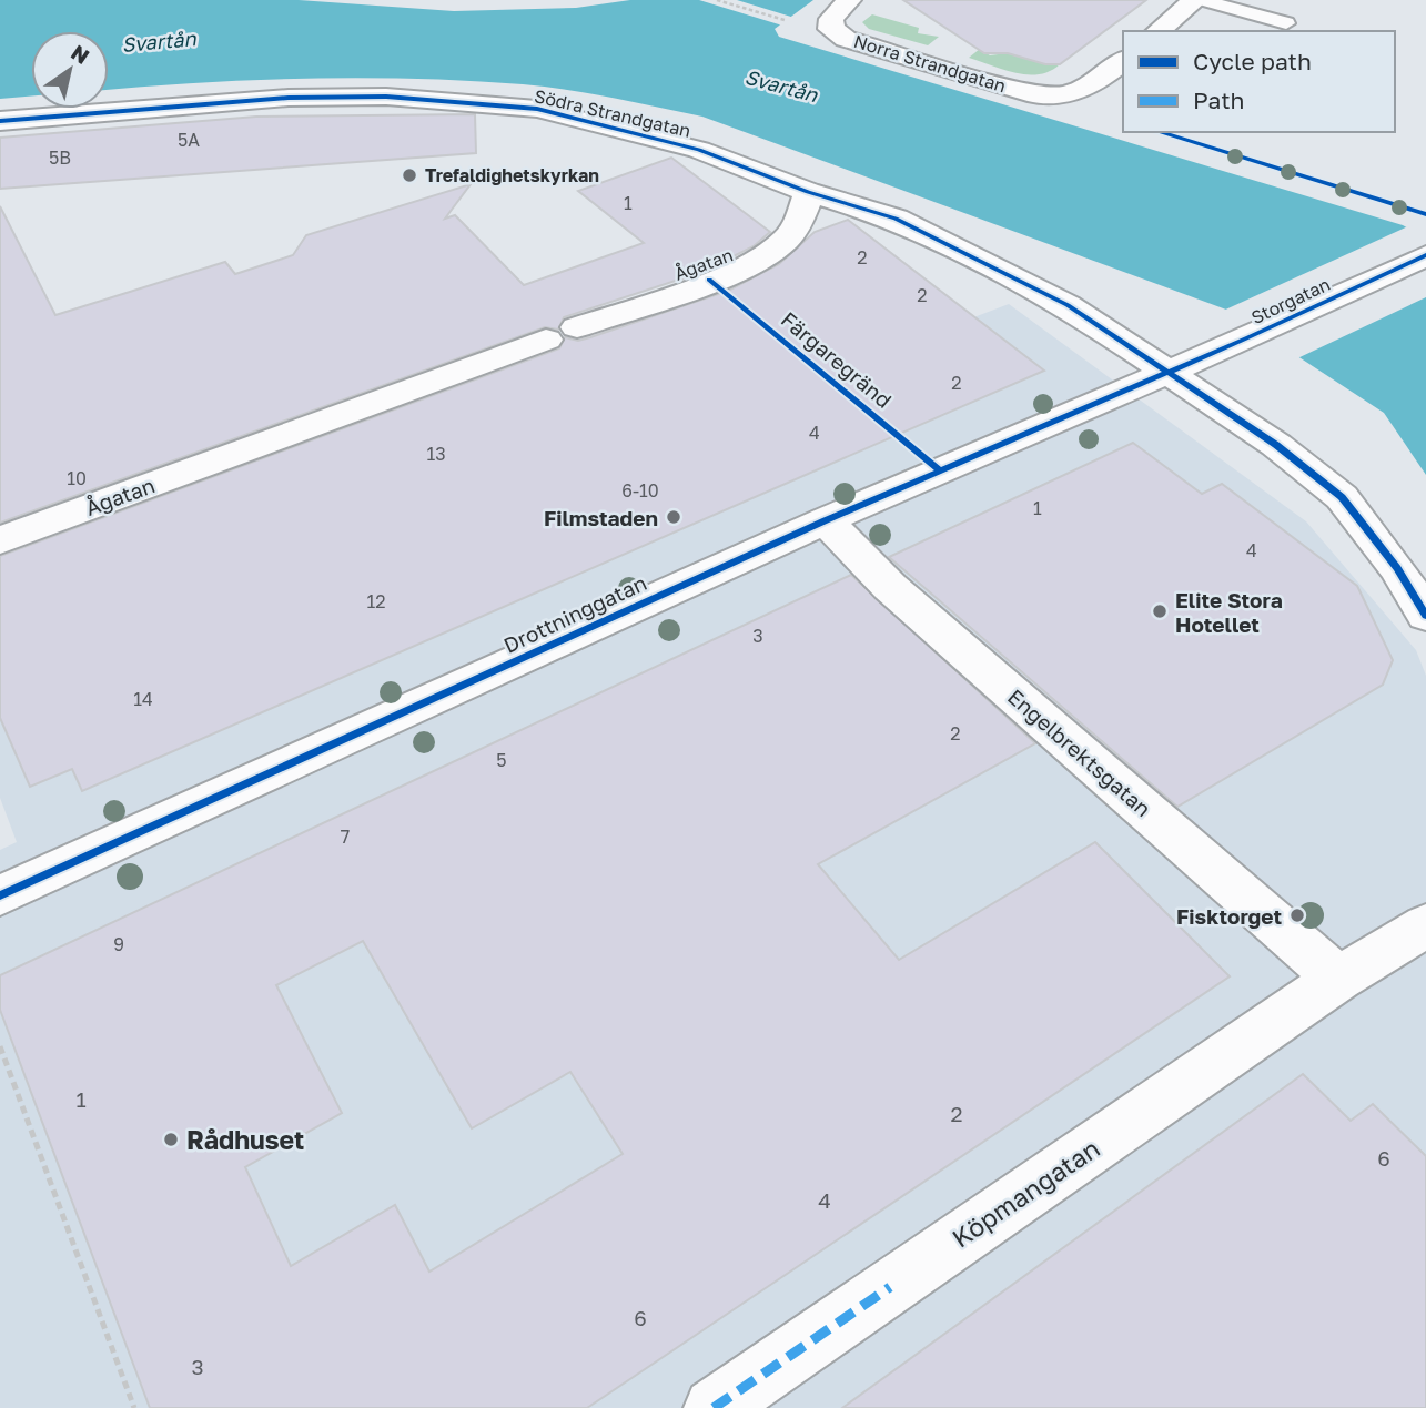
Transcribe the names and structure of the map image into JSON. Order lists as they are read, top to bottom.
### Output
{
  "streets": {
    "street": [
      "Norra Strandgatan",
      "Södra Strandgatan",
      "Ågatan",
      "Storgatan",
      "Drottninggatan",
      "Engelbrektsgatan",
      "Köpmangatan"
    ],
    "cycle path": ["Färgaregränd"]
  },
  "crossings": [
    ["Södra Strandgatan", "Ågatan"],
    ["Södra Strandgatan", "Storgatan"],
    ["Södra Strandgatan", "Drottninggatan"],
    ["Storgatan", "Drottninggatan"],
    ["Drottninggatan", "Engelbrektsgatan"],
    ["Engelbrektsgatan", "Köpmangatan"]
  ],
  "water": ["Svartån"],
  "places": [
    "Trefaldighetskyrkan",
    "Filmstaden",
    "Elite Stora Hotellet",
    "Fisktorget",
    "Rådhuset"
  ],
  "house_numbers": [
    "5A",
    "5B",
    "1",
    "2",
    "2",
    "2",
    "4",
    "13",
    "10",
    "6-10",
    "1",
    "4",
    "12",
    "3",
    "14",
    "2",
    "5",
    "7",
    "9",
    "1",
    "2",
    "6",
    "4",
    "6",
    "3"
  ],
  "legend": ["Cycle path", "Path"],
  "north": "top right"
}
